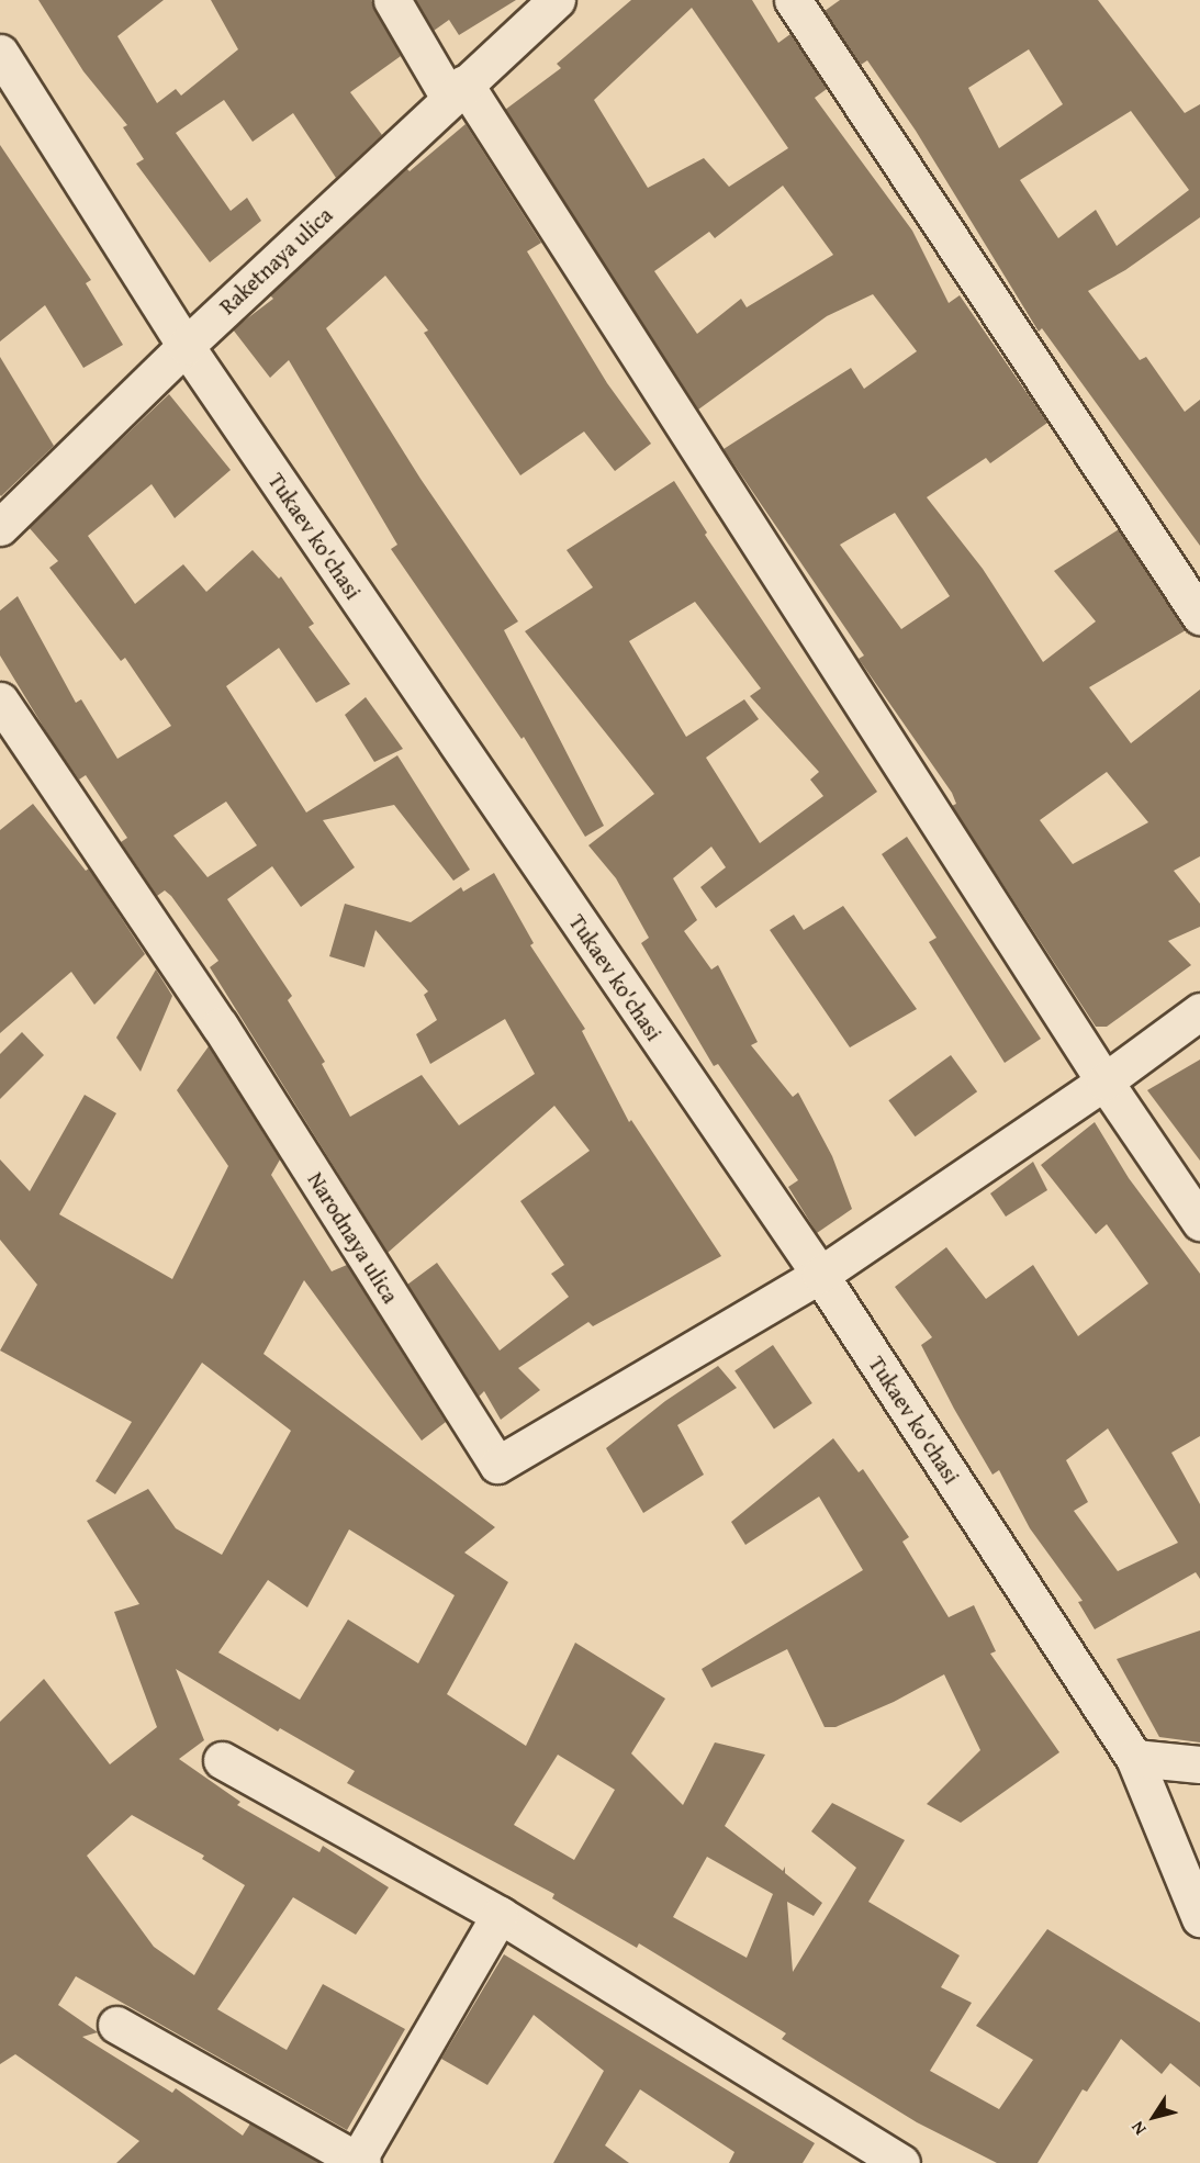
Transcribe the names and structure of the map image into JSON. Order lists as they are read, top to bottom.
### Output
{
  "streets": {
    "street": ["Raketnaya ulica", "Tukaev ko'chasi", "Narodnaya ulica"]
  },
  "crossings": [
    ["Raketnaya ulica", "Tukaev ko'chasi"],
    ["Tukaev ko'chasi", "Narodnaya ulica"]
  ],
  "north": "bottom left"
}
